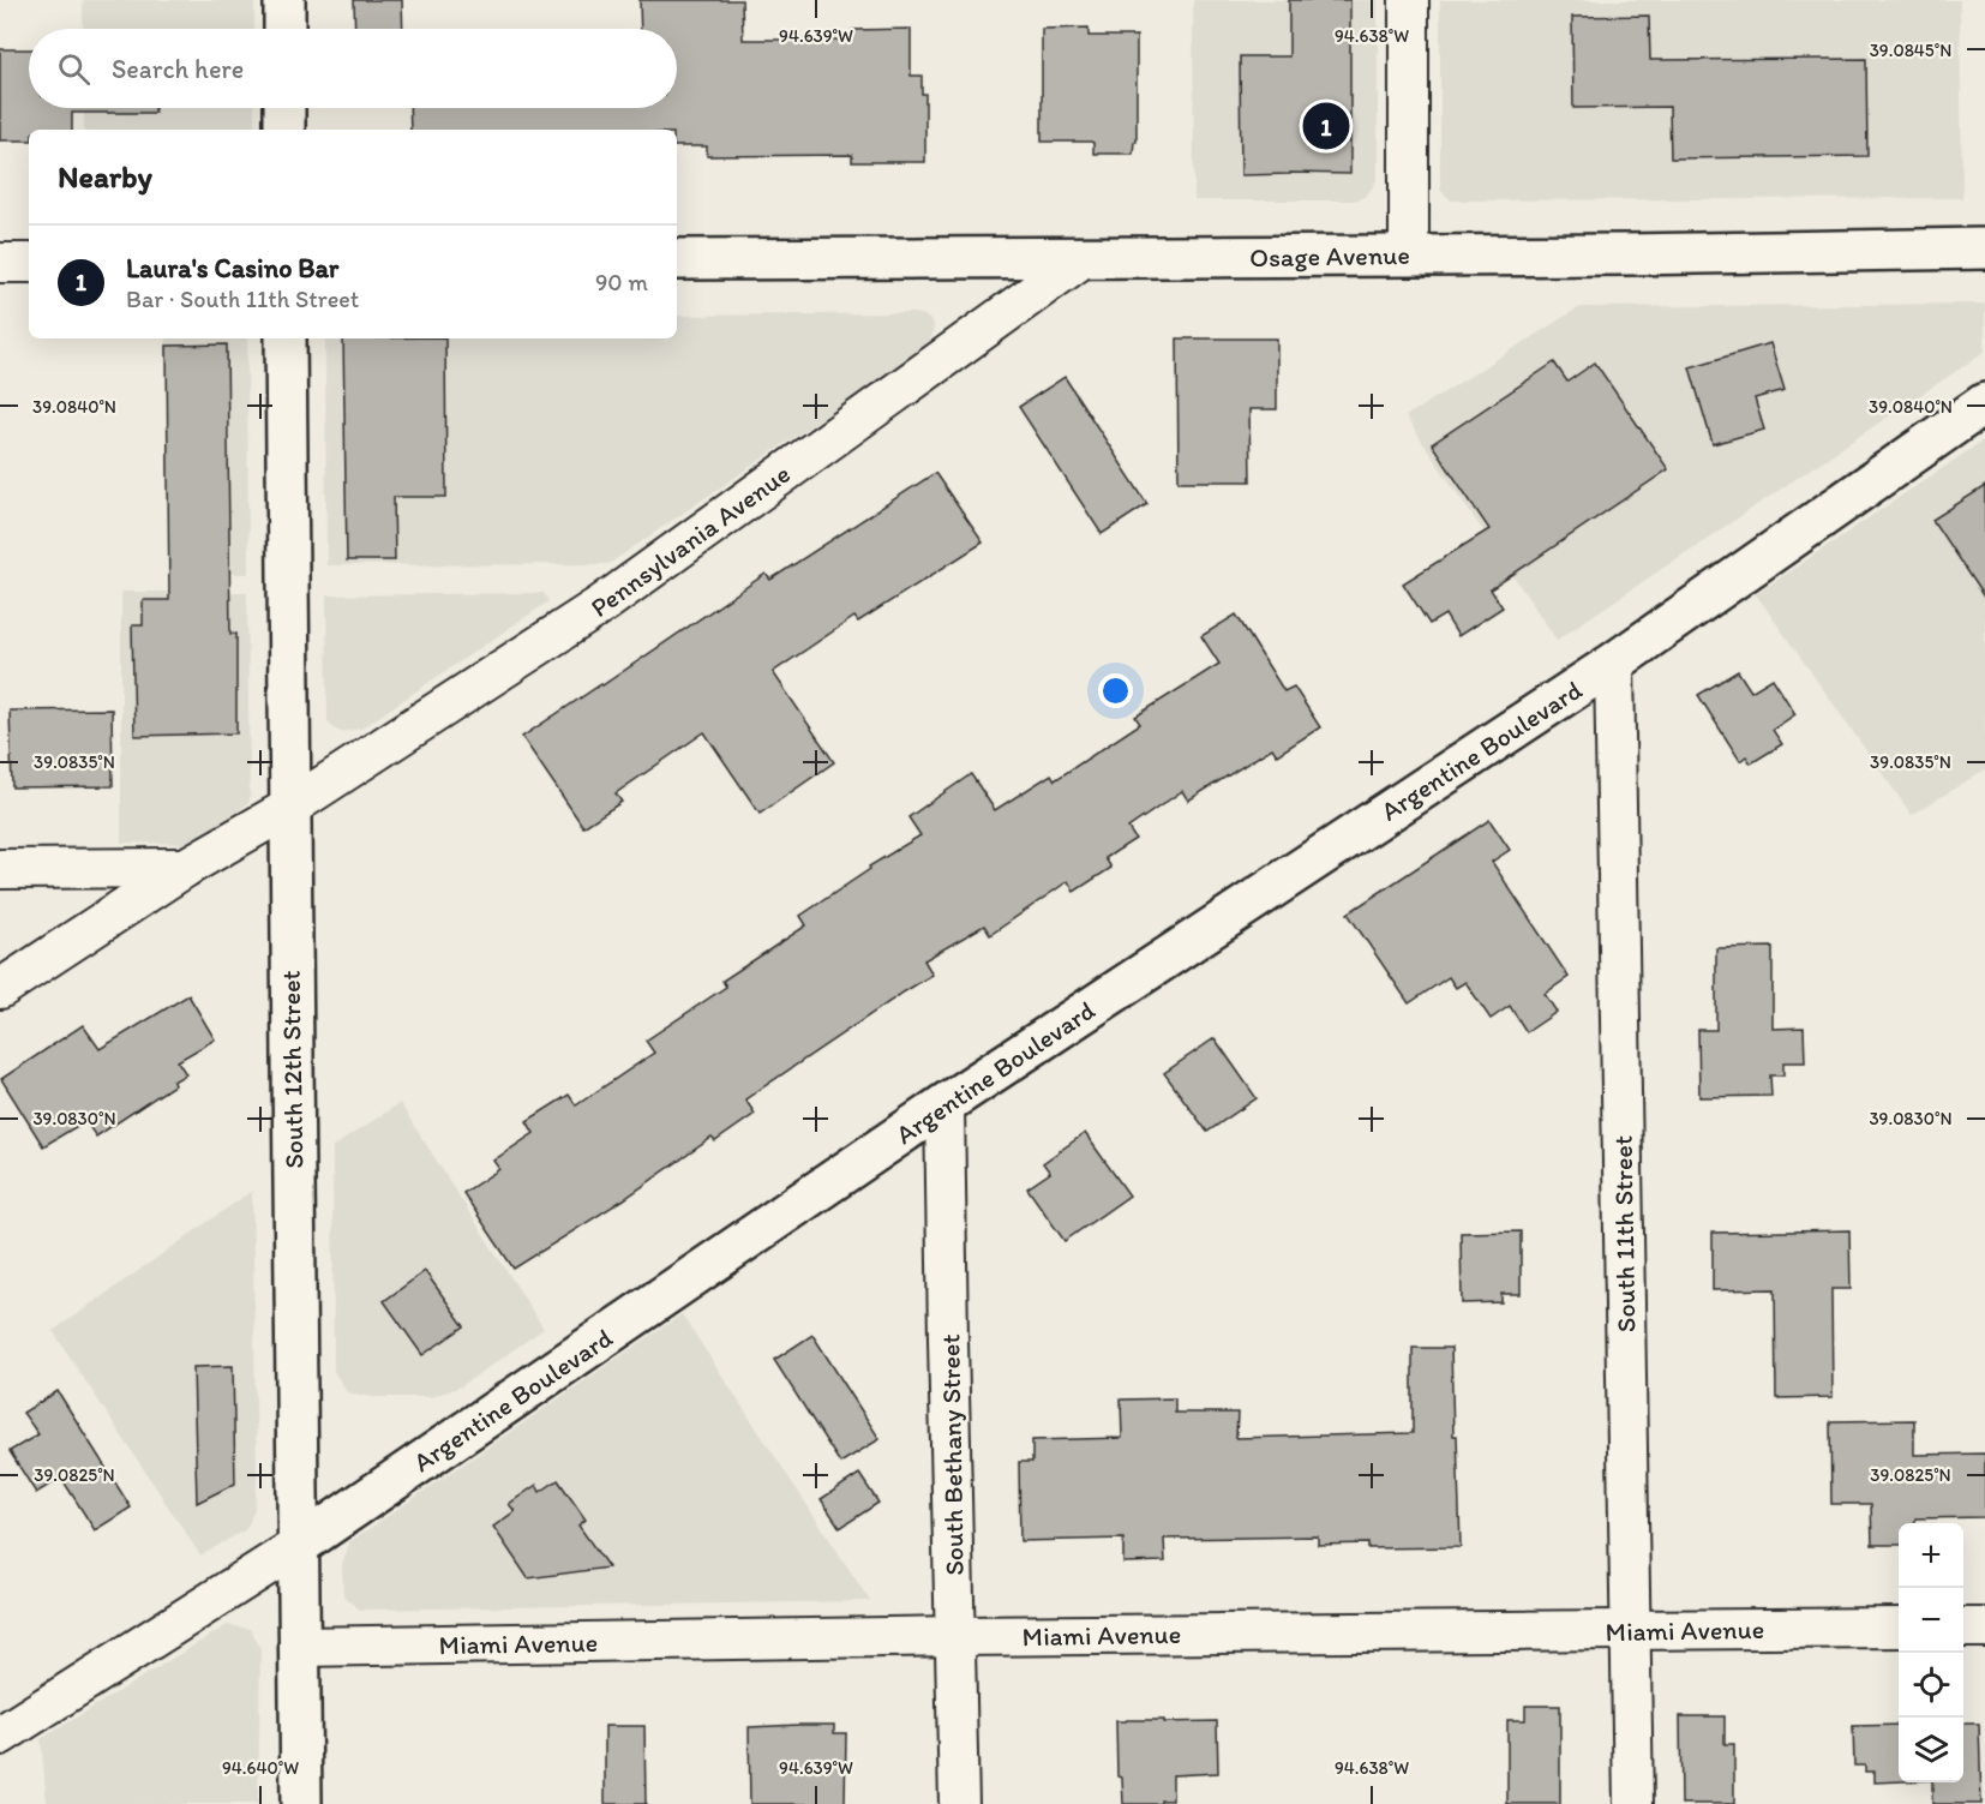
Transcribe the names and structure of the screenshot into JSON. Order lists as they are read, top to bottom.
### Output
{
  "streets": {
    "street": [
      "Osage Avenue",
      "Pennsylvania Avenue",
      "Argentine Boulevard",
      "South 12th Street",
      "South 11th Street",
      "South Bethany Street",
      "Miami Avenue"
    ]
  },
  "crossings": [
    ["Osage Avenue", "Pennsylvania Avenue"],
    ["Pennsylvania Avenue", "South 12th Street"],
    ["Argentine Boulevard", "South 12th Street"],
    ["Argentine Boulevard", "South 11th Street"],
    ["Argentine Boulevard", "South Bethany Street"],
    ["South 12th Street", "Miami Avenue"],
    ["South 11th Street", "Miami Avenue"],
    ["South Bethany Street", "Miami Avenue"]
  ],
  "page": {
    "search": "Search here",
    "pins": "1",
    "heading": "Nearby",
    "list": [
      {
        "mark": "1",
        "name": "Laura's Casino Bar",
        "note": "Bar · South 11th Street",
        "value": "90 m"
      }
    ],
    "map_buttons": ["+", "−"]
  },
  "coordinates": [
    "94.639°W",
    "94.638°W",
    "39.0845°N",
    "39.0840°N",
    "39.0835°N",
    "39.0830°N",
    "39.0825°N",
    "94.640°W"
  ]
}
